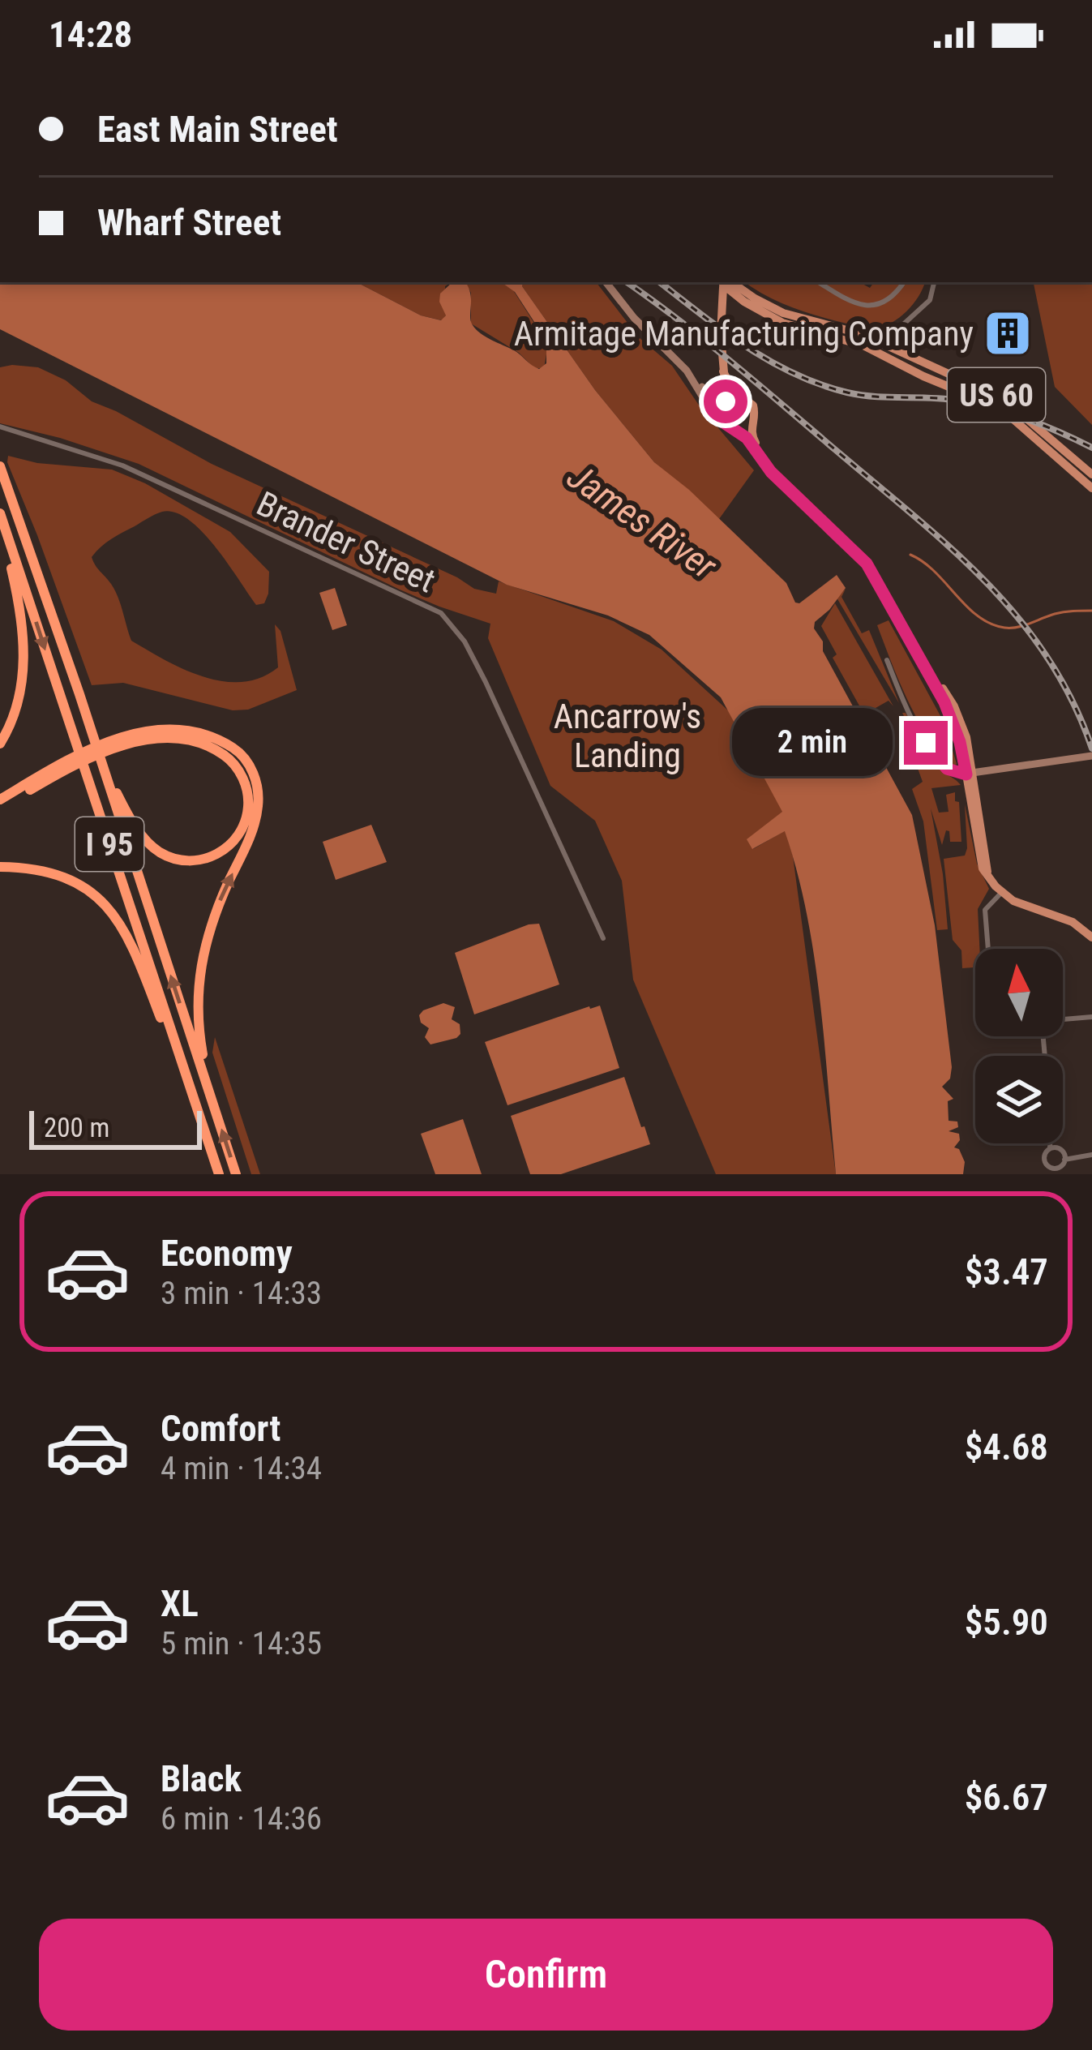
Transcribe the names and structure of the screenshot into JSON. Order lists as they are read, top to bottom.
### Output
{
  "streets": {
    "highway": ["I 95"],
    "main road": ["US 60"],
    "street": ["Brander Street"]
  },
  "water": ["James River"],
  "parks": ["Ancarrow's Landing"],
  "places": {
    "building": ["Armitage Manufacturing Company"]
  },
  "scale_bar": "200 m",
  "north": "top",
  "page": {
    "status": "14:28",
    "banner": ["East Main Street", "Wharf Street"],
    "bubble": "2 min",
    "scale": "200 m",
    "list": [
      {
        "name": "Economy",
        "note": "3 min · 14:33",
        "value": "$3.47"
      },
      {
        "name": "Comfort",
        "note": "4 min · 14:34",
        "value": "$4.68"
      },
      {
        "name": "XL",
        "note": "5 min · 14:35",
        "value": "$5.90"
      },
      {
        "name": "Black",
        "note": "6 min · 14:36",
        "value": "$6.67"
      }
    ],
    "buttons": "Confirm"
  }
}
